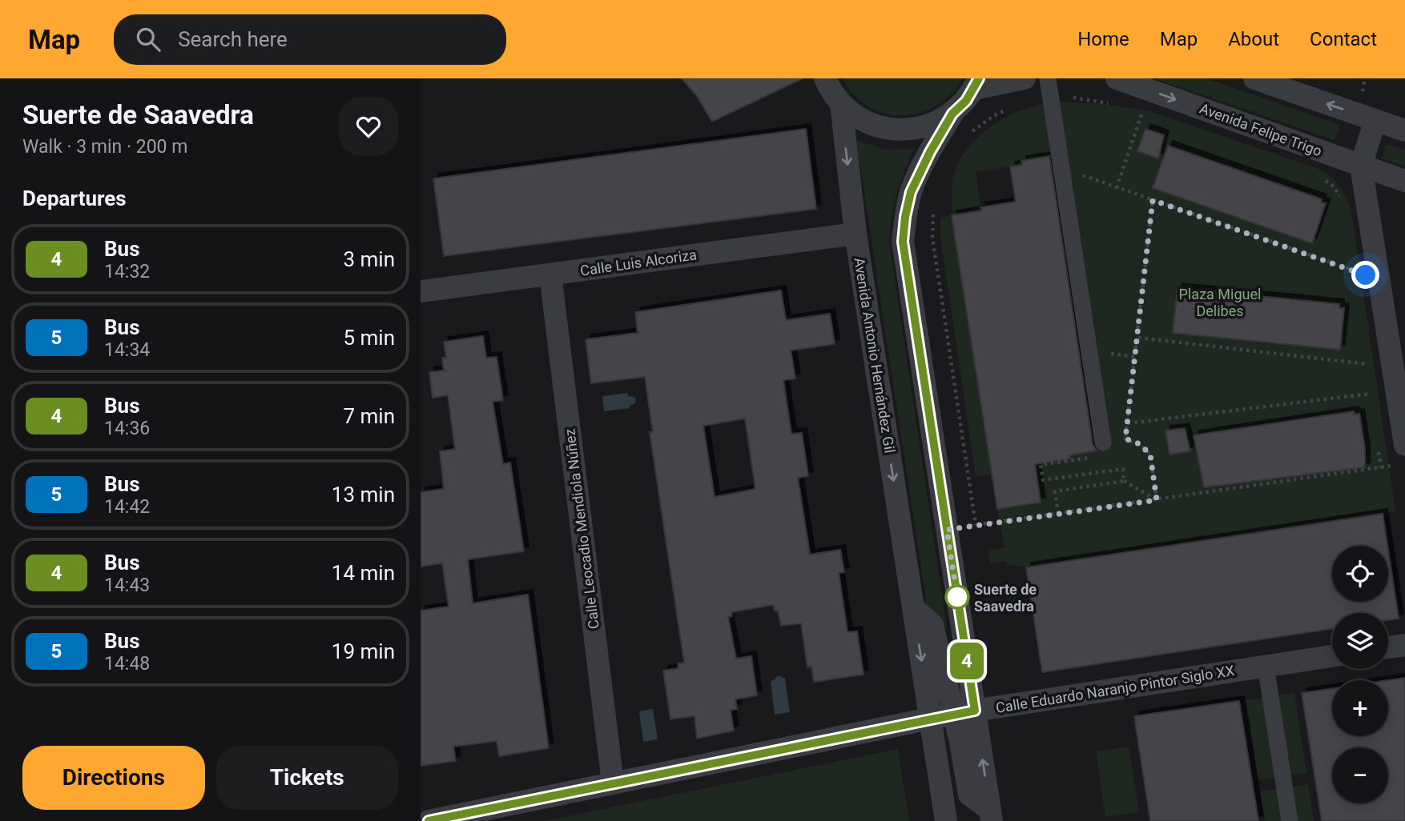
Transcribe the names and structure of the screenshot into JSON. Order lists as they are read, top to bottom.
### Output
{
  "streets": {
    "street": [
      "Avenida Felipe Trigo",
      "Calle Luis Alcoriza",
      "Avenida Antonio Hernández Gil",
      "Calle Leocadio Mendiola Núñez",
      "Calle Eduardo Naranjo Pintor Siglo XX"
    ]
  },
  "crossings": [
    ["Calle Luis Alcoriza", "Avenida Antonio Hernández Gil"],
    ["Calle Luis Alcoriza", "Calle Leocadio Mendiola Núñez"],
    ["Avenida Antonio Hernández Gil", "Calle Eduardo Naranjo Pintor Siglo XX"],
    ["Calle Leocadio Mendiola Núñez", "Calle Eduardo Naranjo Pintor Siglo XX"]
  ],
  "parks": ["Plaza Miguel Delibes"],
  "places": ["Suerte de Saavedra"],
  "lines": ["bus line 4"],
  "page": {
    "header": "Map",
    "search": "Search here",
    "nav": [
      "Home",
      "Map",
      "About",
      "Contact"
    ],
    "heading": [
      ["Suerte de Saavedra", "Walk · 3 min · 200 m"],
      "Departures"
    ],
    "on_map": "4",
    "list": [
      {
        "mark": "4",
        "name": "Bus",
        "note": "14:32",
        "value": "3 min"
      },
      {
        "mark": "5",
        "name": "Bus",
        "note": "14:34",
        "value": "5 min"
      },
      {
        "mark": "4",
        "name": "Bus",
        "note": "14:36",
        "value": "7 min"
      },
      {
        "mark": "5",
        "name": "Bus",
        "note": "14:42",
        "value": "13 min"
      },
      {
        "mark": "4",
        "name": "Bus",
        "note": "14:43",
        "value": "14 min"
      },
      {
        "mark": "5",
        "name": "Bus",
        "note": "14:48",
        "value": "19 min"
      }
    ],
    "map_buttons": ["+", "−"],
    "buttons": ["Directions", "Tickets"]
  }
}
